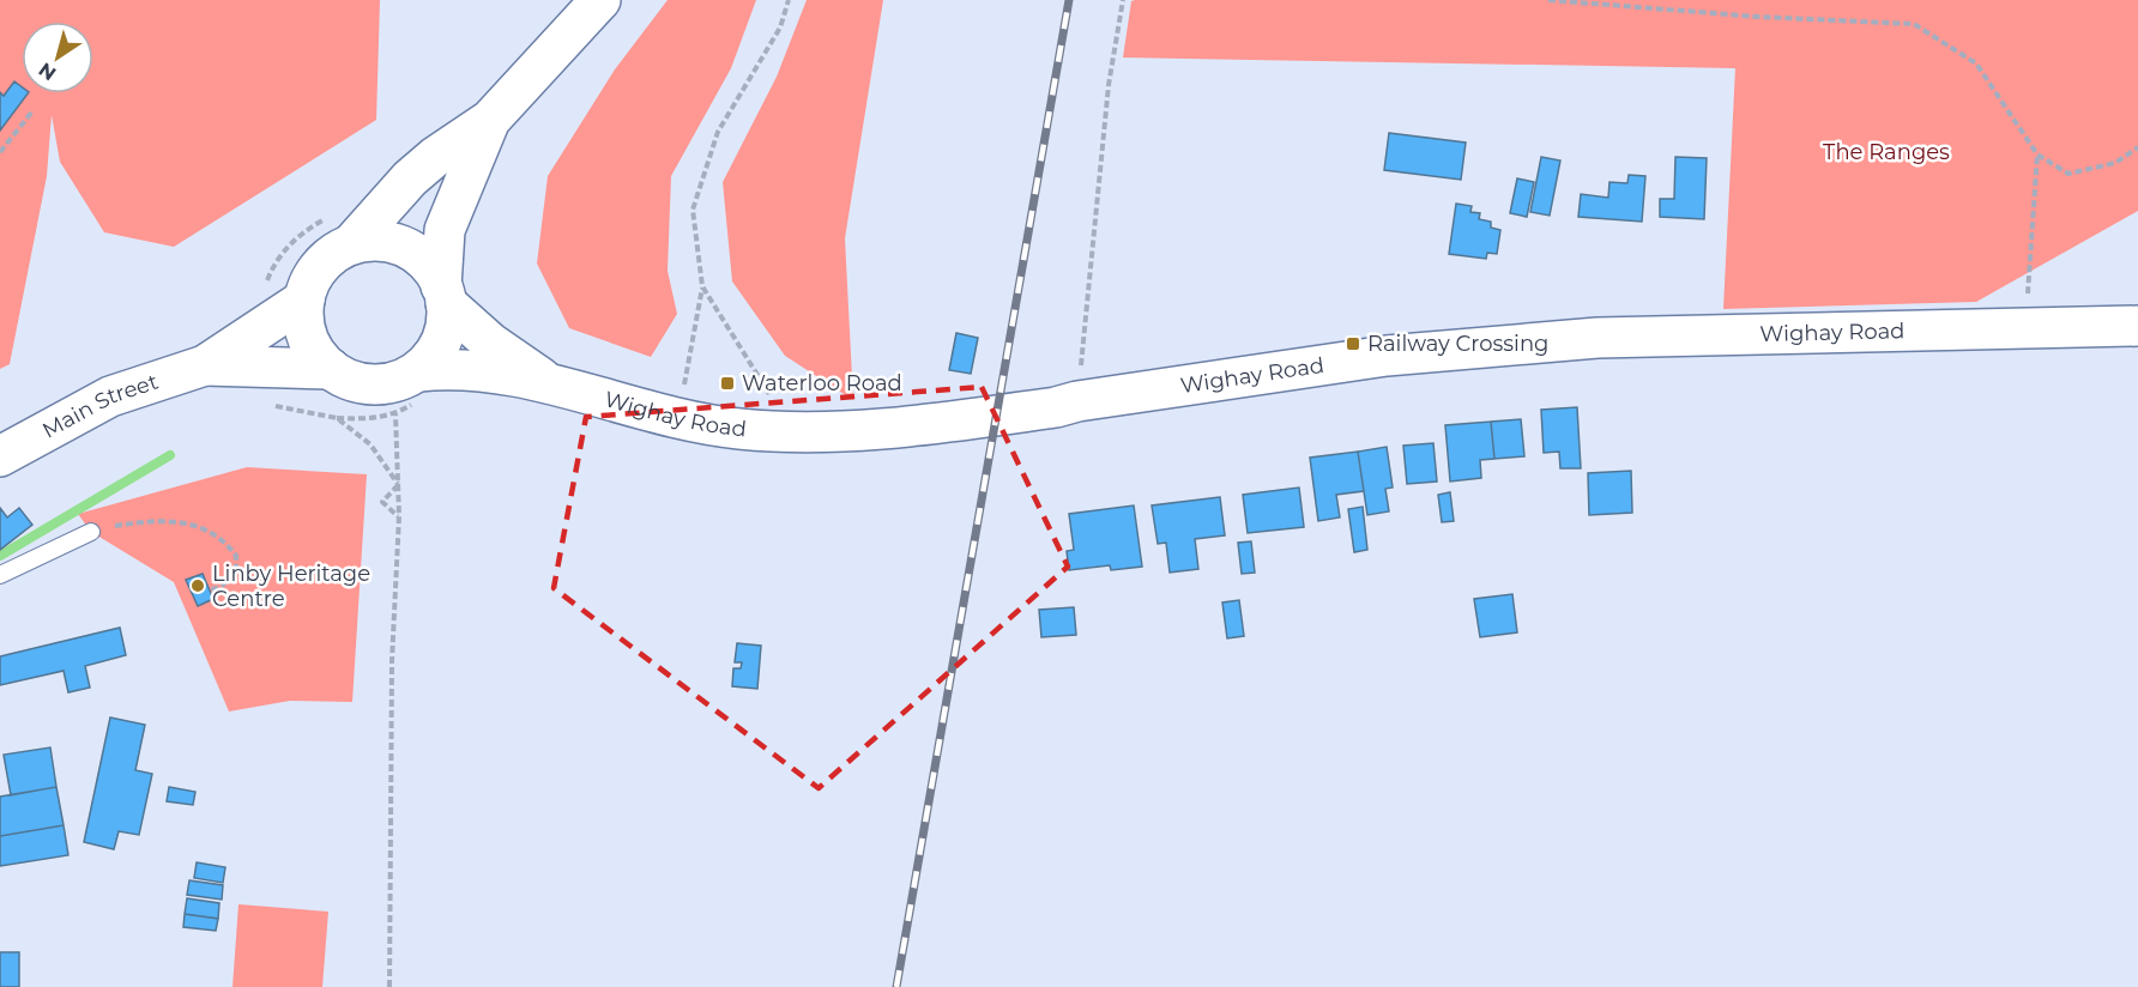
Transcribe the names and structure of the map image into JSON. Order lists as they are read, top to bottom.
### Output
{
  "streets": {
    "main road": ["Wighay Road", "Main Street"]
  },
  "parks": ["The Ranges"],
  "places": {
    "transit": ["Railway Crossing", "Waterloo Road"],
    "other": ["Linby Heritage Centre"]
  },
  "north": "bottom left"
}
